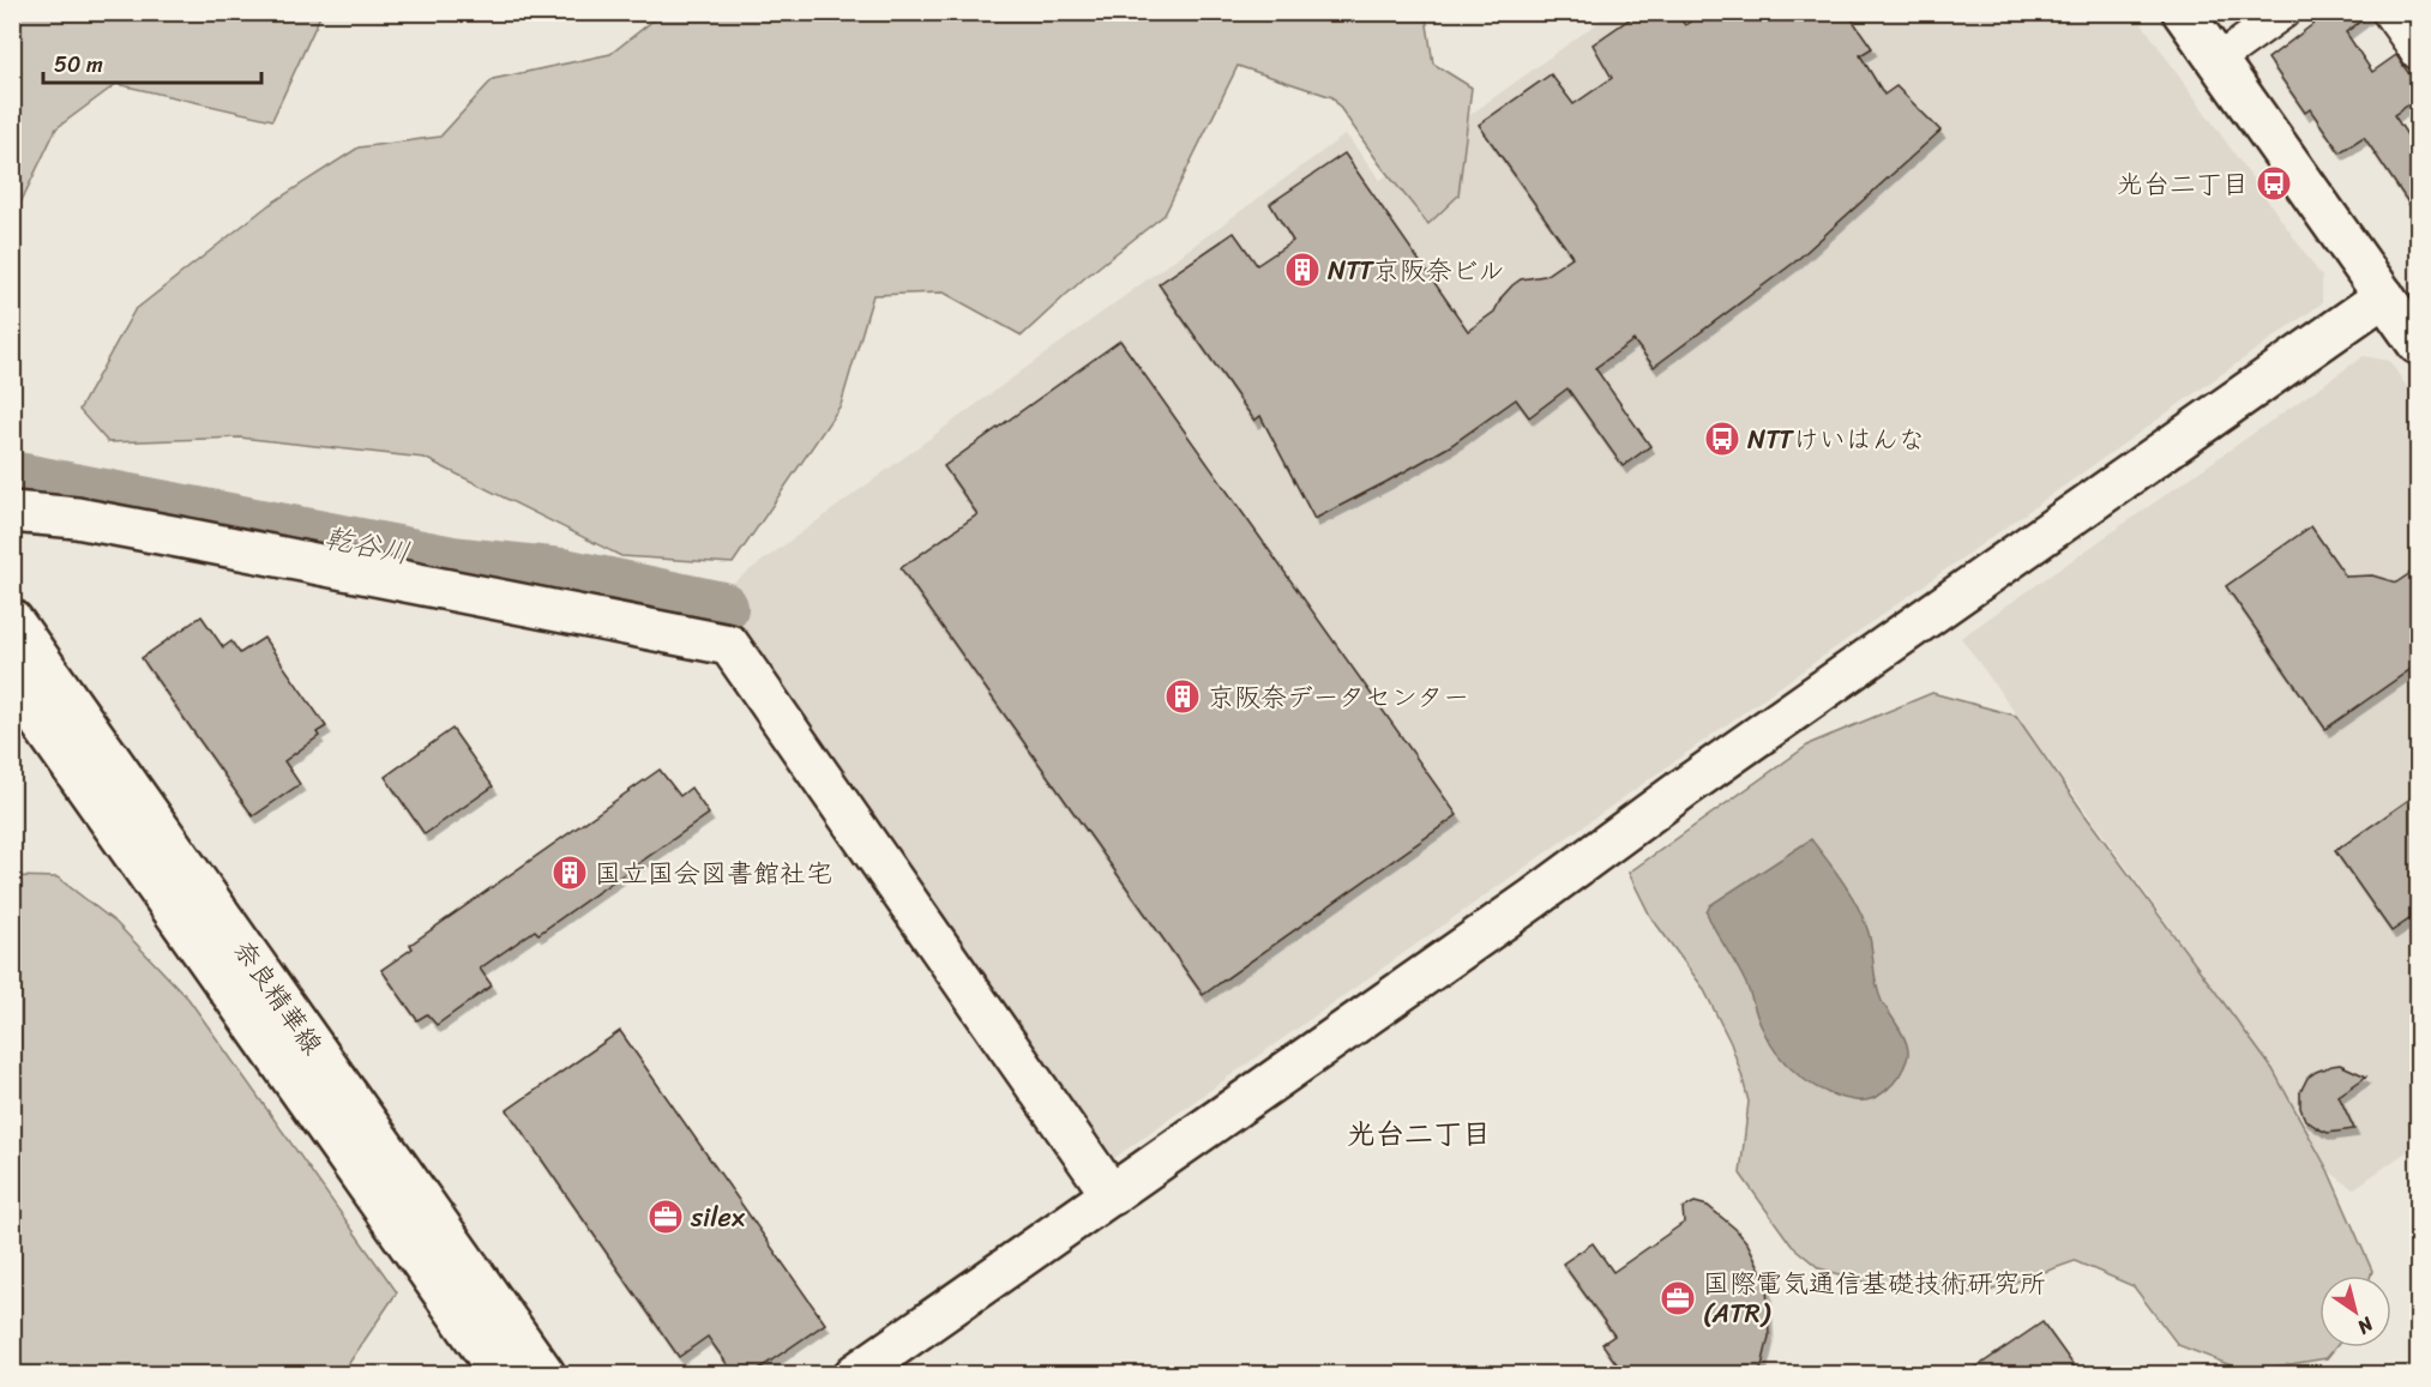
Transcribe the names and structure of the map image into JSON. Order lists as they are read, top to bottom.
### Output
{
  "streets": {
    "street": ["奈良精華線"]
  },
  "districts": ["光台二丁目"],
  "water": ["乾谷川"],
  "places": {
    "bus stop": ["光台二丁目", "NTTけいはんな"],
    "building": ["NTT京阪奈ビル", "京阪奈データセンター", "国立国会図書館社宅"],
    "office": ["silex", "国際電気通信基礎技術研究所 (ATR)"]
  },
  "scale_bar": "50 m",
  "north": "bottom right"
}
